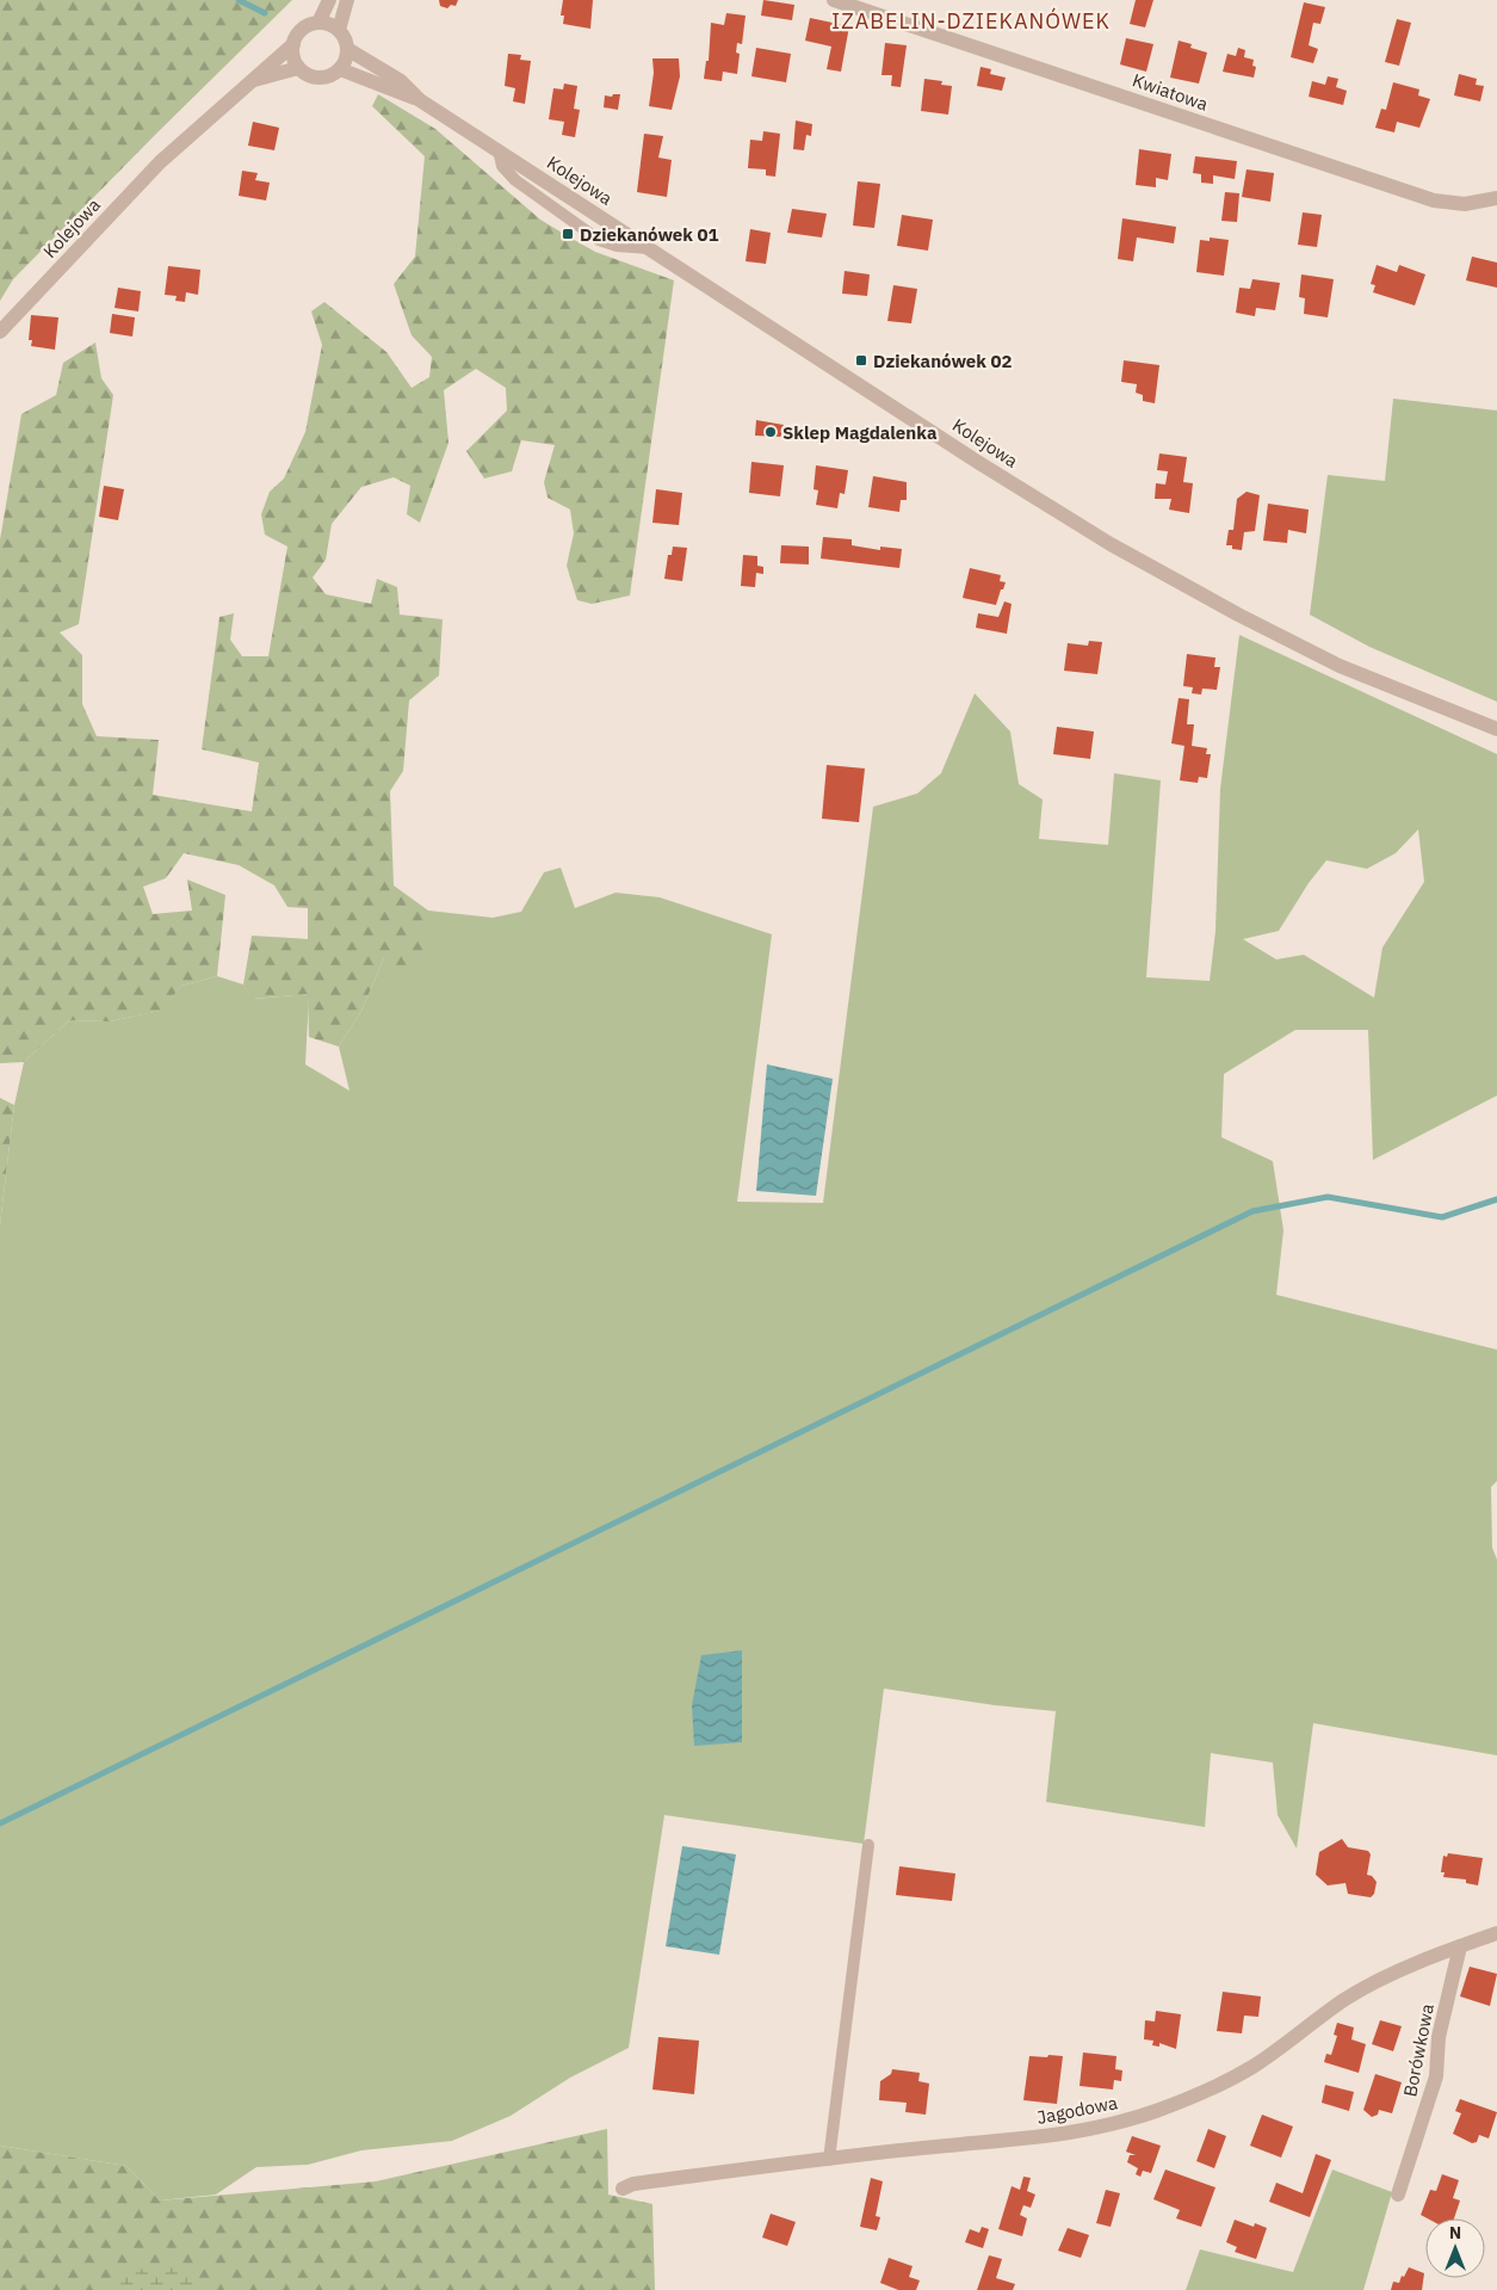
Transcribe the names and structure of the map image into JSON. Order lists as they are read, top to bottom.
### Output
{
  "streets": {
    "street": [
      "Kwiatowa",
      "Kolejowa",
      "Borówkowa",
      "Jagodowa"
    ]
  },
  "crossings": [
    ["Borówkowa", "Jagodowa"]
  ],
  "districts": ["IZABELIN-DZIEKANÓWEK"],
  "places": {
    "transit": ["Dziekanówek 01", "Dziekanówek 02"],
    "other": ["Sklep Magdalenka"]
  },
  "north": "top"
}
